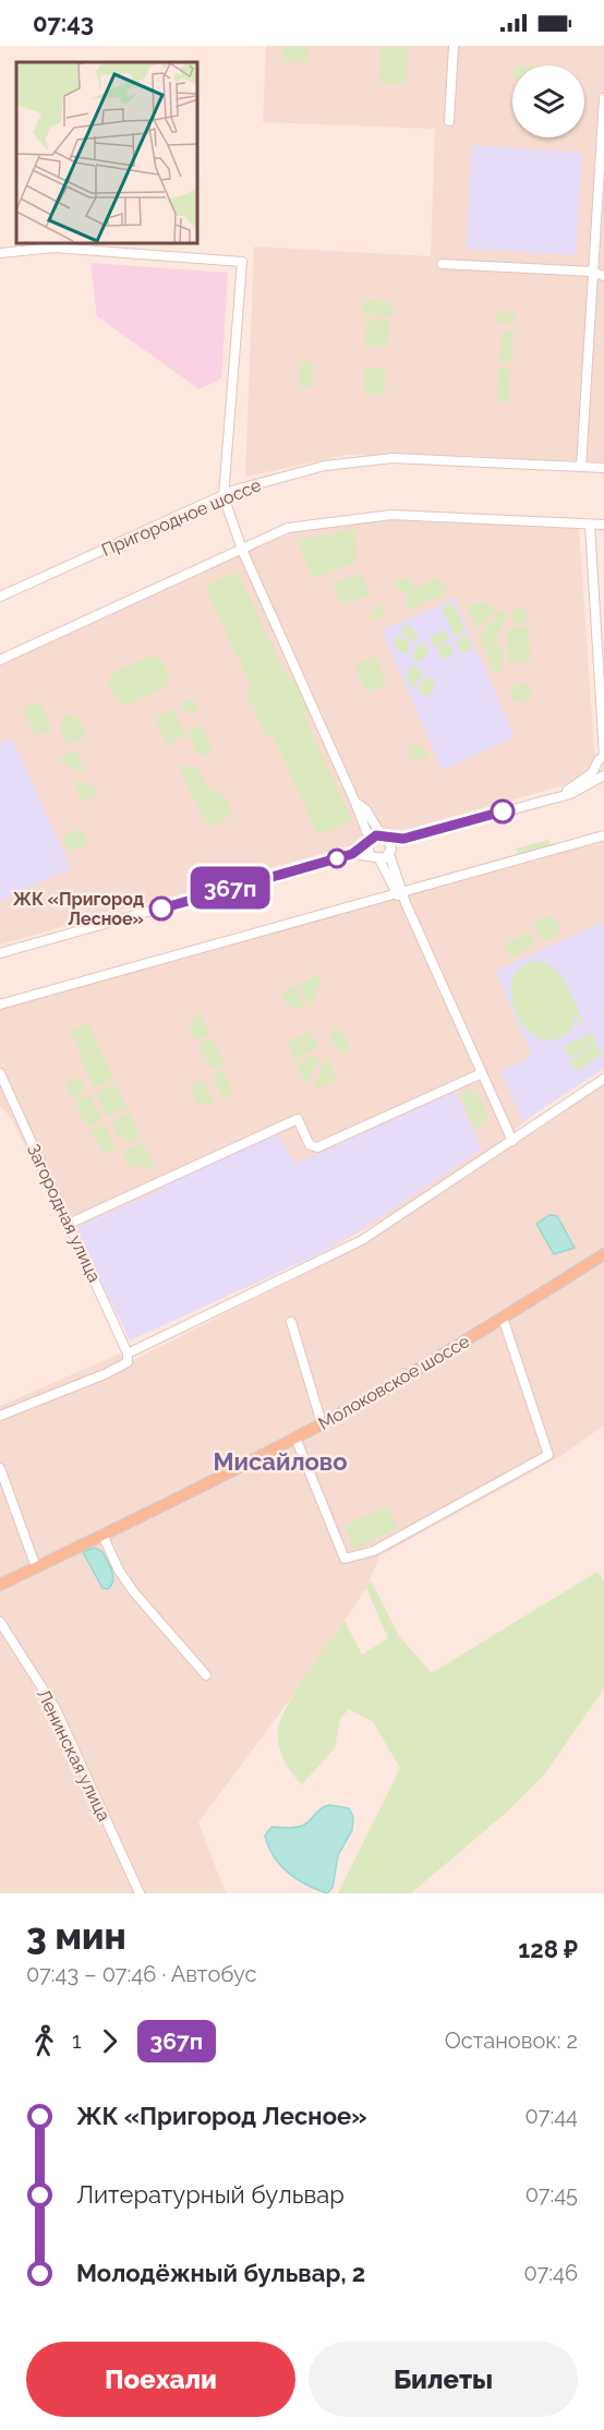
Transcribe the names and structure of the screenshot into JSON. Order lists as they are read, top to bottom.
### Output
{
  "streets": {
    "main road": ["Молоковское шоссе"],
    "street": ["Пригородное шоссе", "Загородная улица", "Ленинская улица"]
  },
  "districts": ["Мисайлово"],
  "places": ["ЖК «Пригород Лесное»"],
  "lines": ["bus line 367п"],
  "page": {
    "status": "07:43",
    "on_map": "367п",
    "heading": ["3 мин", "07:43 – 07:46 · Автобус", "128 ₽"],
    "legs": ["1", "367п", "Остановок: 2"],
    "list": [
      {
        "name": "ЖК «Пригород Лесное»",
        "value": "07:44"
      },
      {
        "name": "Литературный бульвар",
        "value": "07:45"
      },
      {
        "name": "Молодёжный бульвар, 2",
        "value": "07:46"
      }
    ],
    "buttons": ["Поехали", "Билеты"]
  }
}
